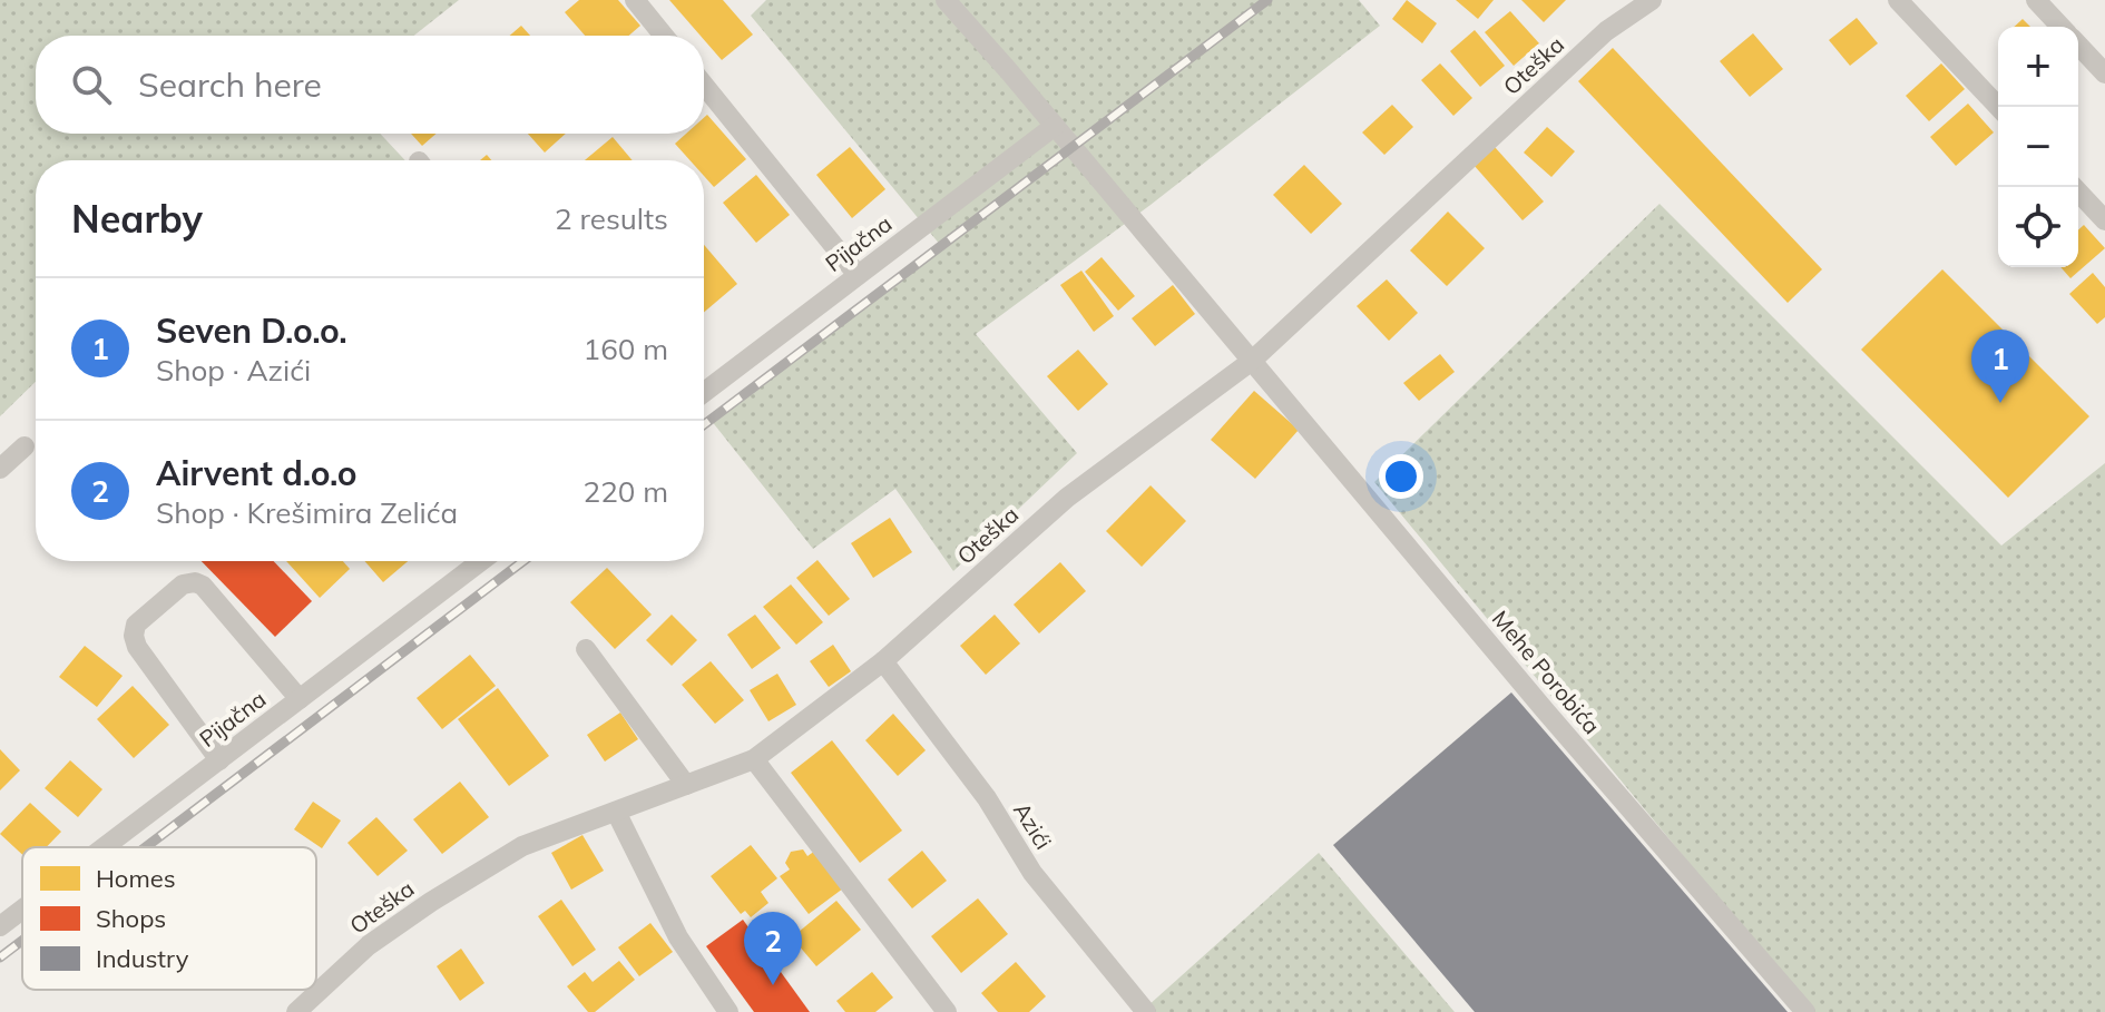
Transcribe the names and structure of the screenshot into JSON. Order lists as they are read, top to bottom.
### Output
{
  "streets": {
    "street": [
      "Oteška",
      "Pijačna",
      "Mehe Porobića",
      "Azići"
    ]
  },
  "crossings": [
    ["Oteška", "Mehe Porobića"],
    ["Oteška", "Azići"]
  ],
  "legend": ["Homes", "Shops", "Industry"],
  "page": {
    "map_buttons": ["+", "−"],
    "search": "Search here",
    "heading": ["Nearby", "2 results"],
    "list": [
      {
        "mark": "1",
        "name": "Seven D.o.o.",
        "note": "Shop · Azići",
        "value": "160 m"
      },
      {
        "mark": "2",
        "name": "Airvent d.o.o",
        "note": "Shop · Krešimira Zelića",
        "value": "220 m"
      }
    ],
    "pins": ["1", "2"]
  }
}
